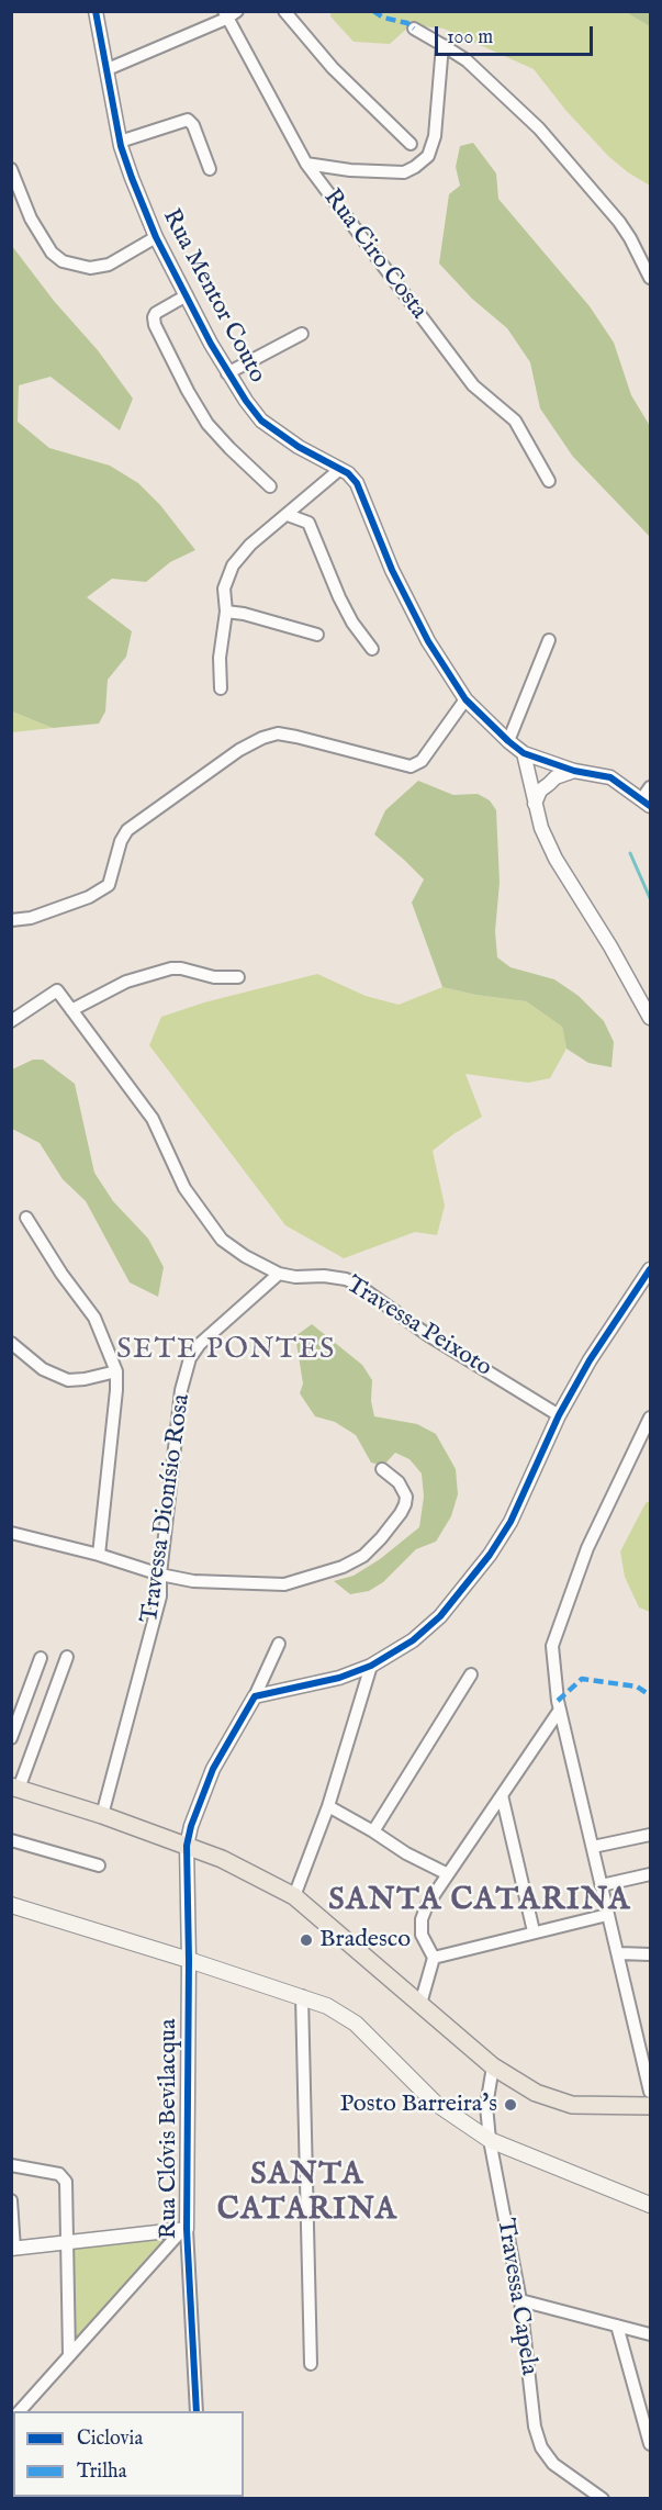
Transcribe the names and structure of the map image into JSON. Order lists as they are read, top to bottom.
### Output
{
  "streets": {
    "street": [
      "Rua Ciro Costa",
      "Rua Mentor Couto",
      "Travessa Peixoto",
      "Travessa Dionísio Rosa",
      "Rua Clóvis Bevilacqua",
      "Travessa Capela"
    ]
  },
  "crossings": [
    ["Travessa Peixoto", "Travessa Dionísio Rosa"]
  ],
  "districts": ["SETE PONTES", "SANTA CATARINA", "SANTA CATARINA"],
  "places": ["Bradesco", "Posto Barreira's"],
  "legend": ["Ciclovia", "Trilha"],
  "scale_bar": "100 m"
}
